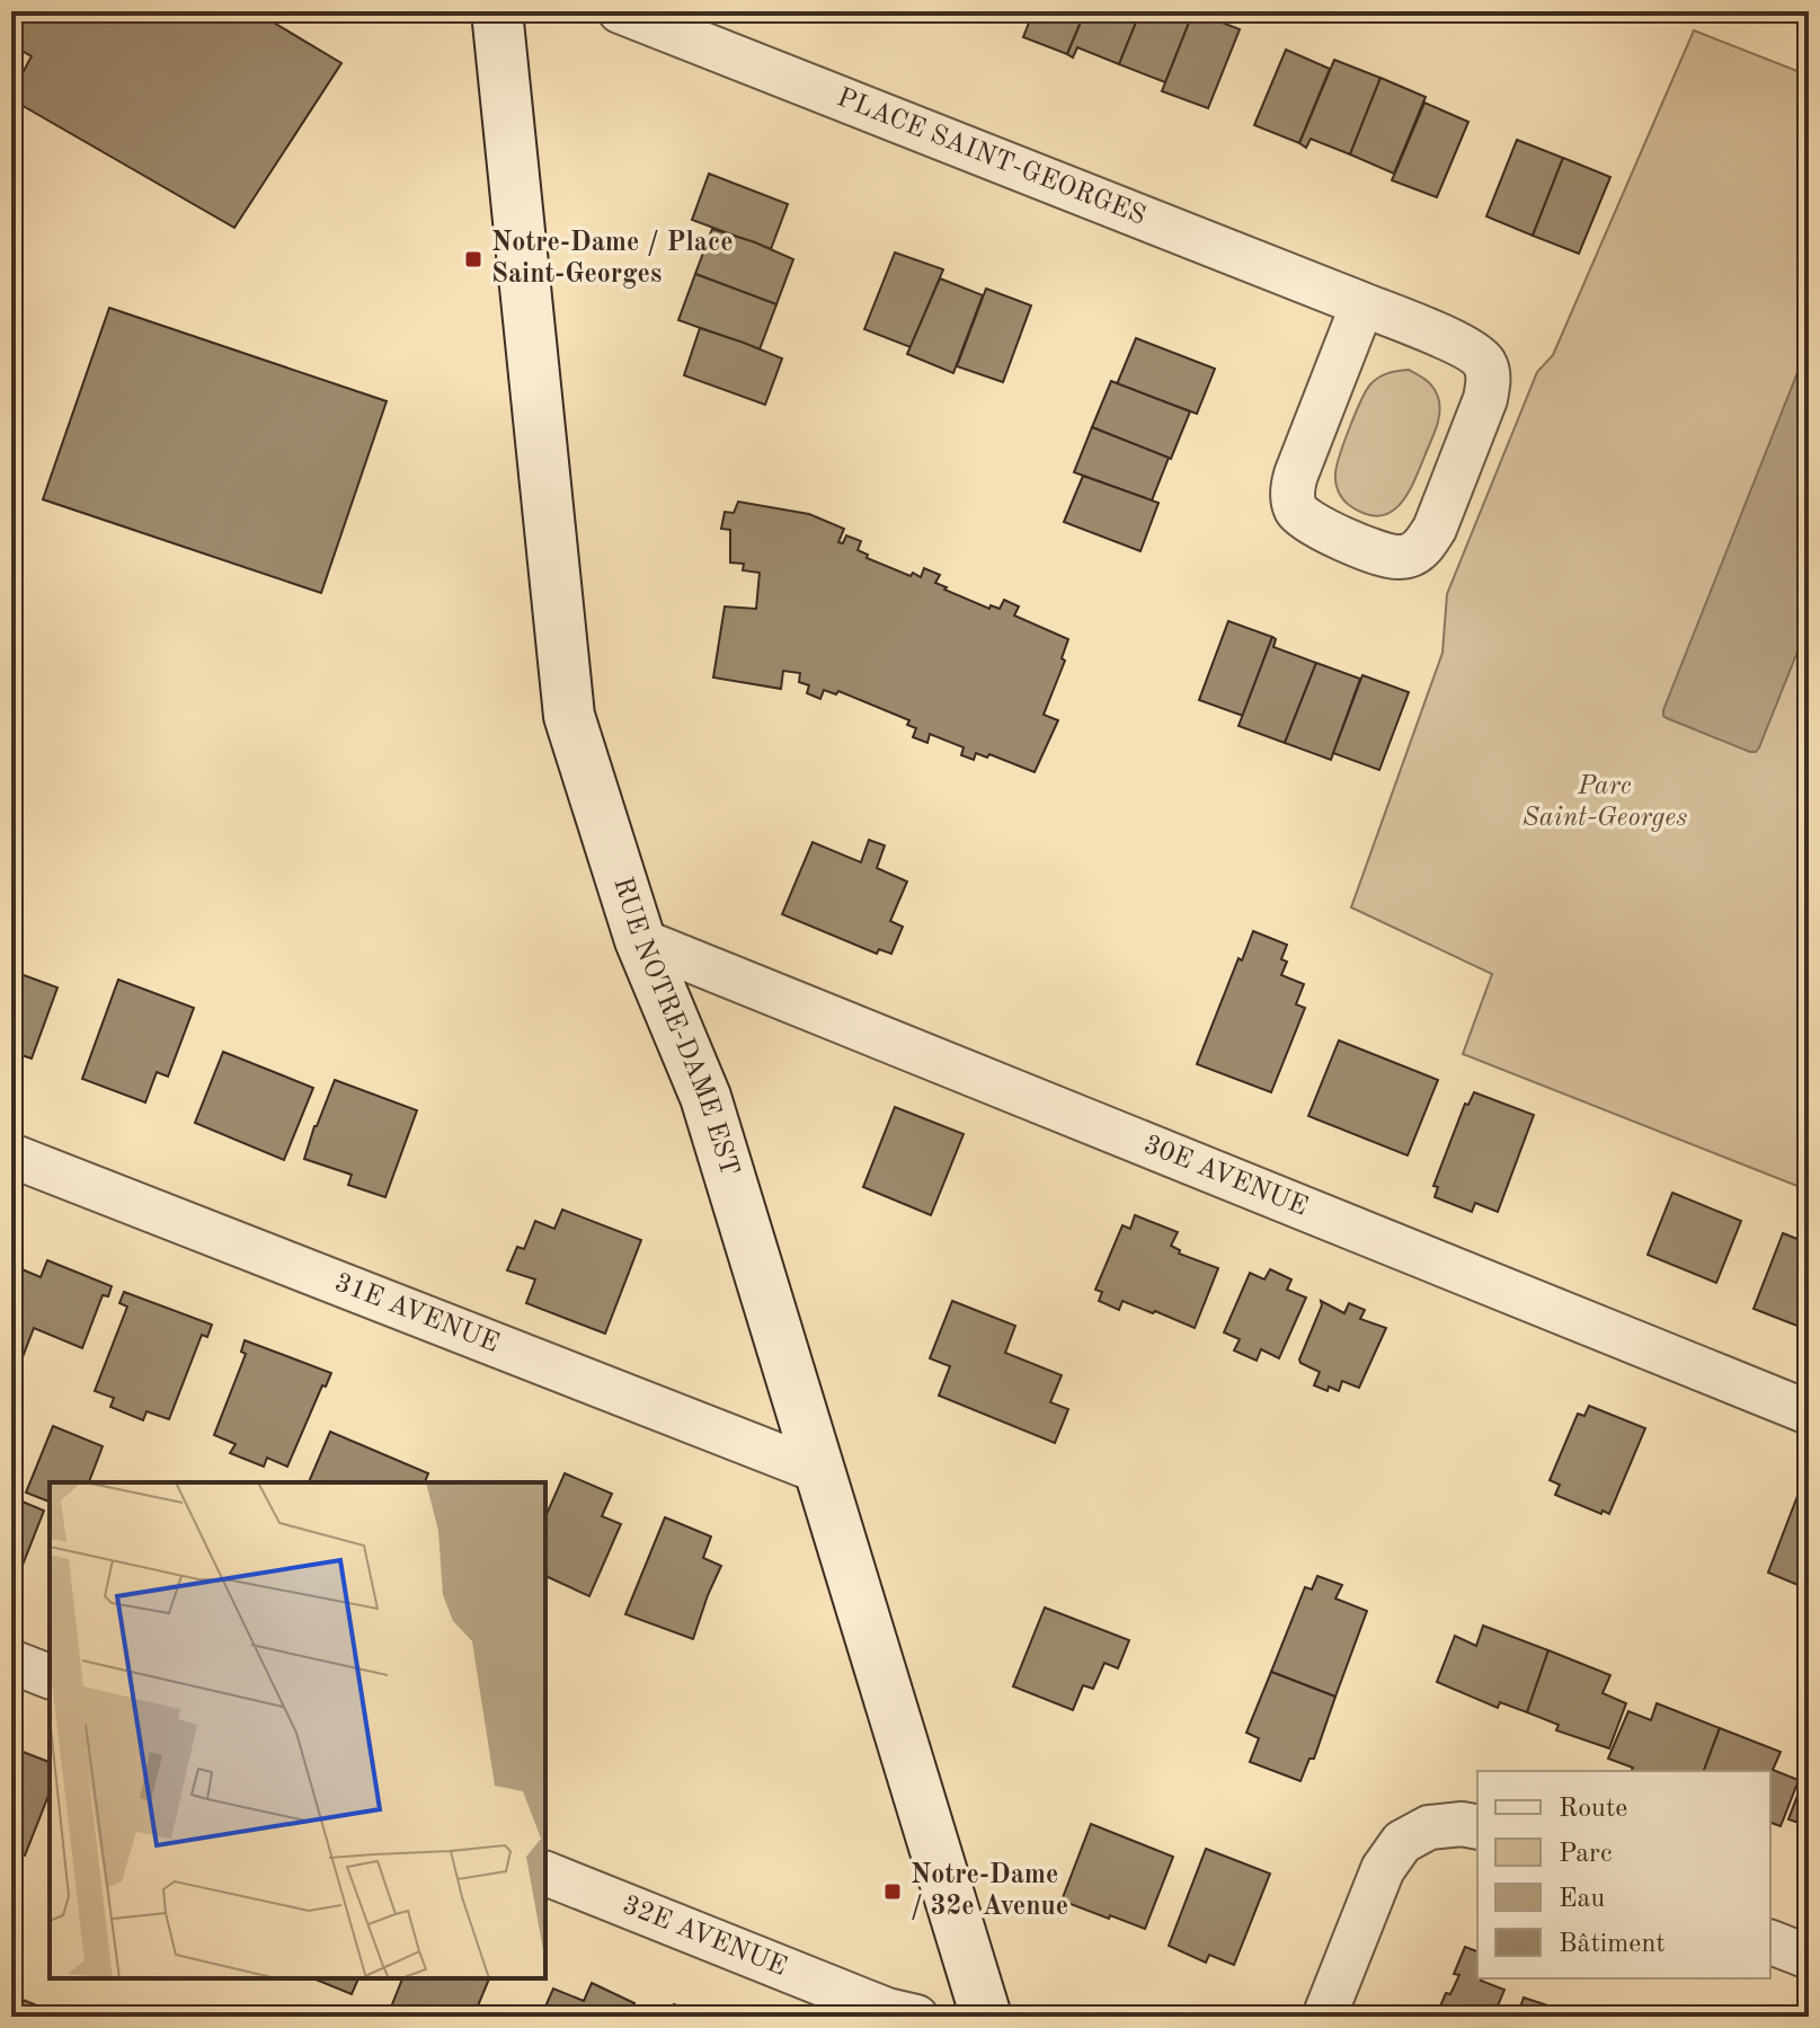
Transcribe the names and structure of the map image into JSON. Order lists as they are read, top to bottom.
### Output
{
  "streets": {
    "main road": ["RUE NOTRE-DAME EST"],
    "street": [
      "PLACE SAINT-GEORGES",
      "30E AVENUE",
      "31E AVENUE",
      "32E AVENUE"
    ]
  },
  "crossings": [
    ["RUE NOTRE-DAME EST", "30E AVENUE"],
    ["RUE NOTRE-DAME EST", "31E AVENUE"]
  ],
  "parks": ["Parc Saint-Georges"],
  "places": {
    "transit": ["Notre-Dame / Place Saint-Georges", "Notre-Dame / 32e Avenue"]
  },
  "legend": [
    "Route",
    "Parc",
    "Eau",
    "Bâtiment"
  ]
}
